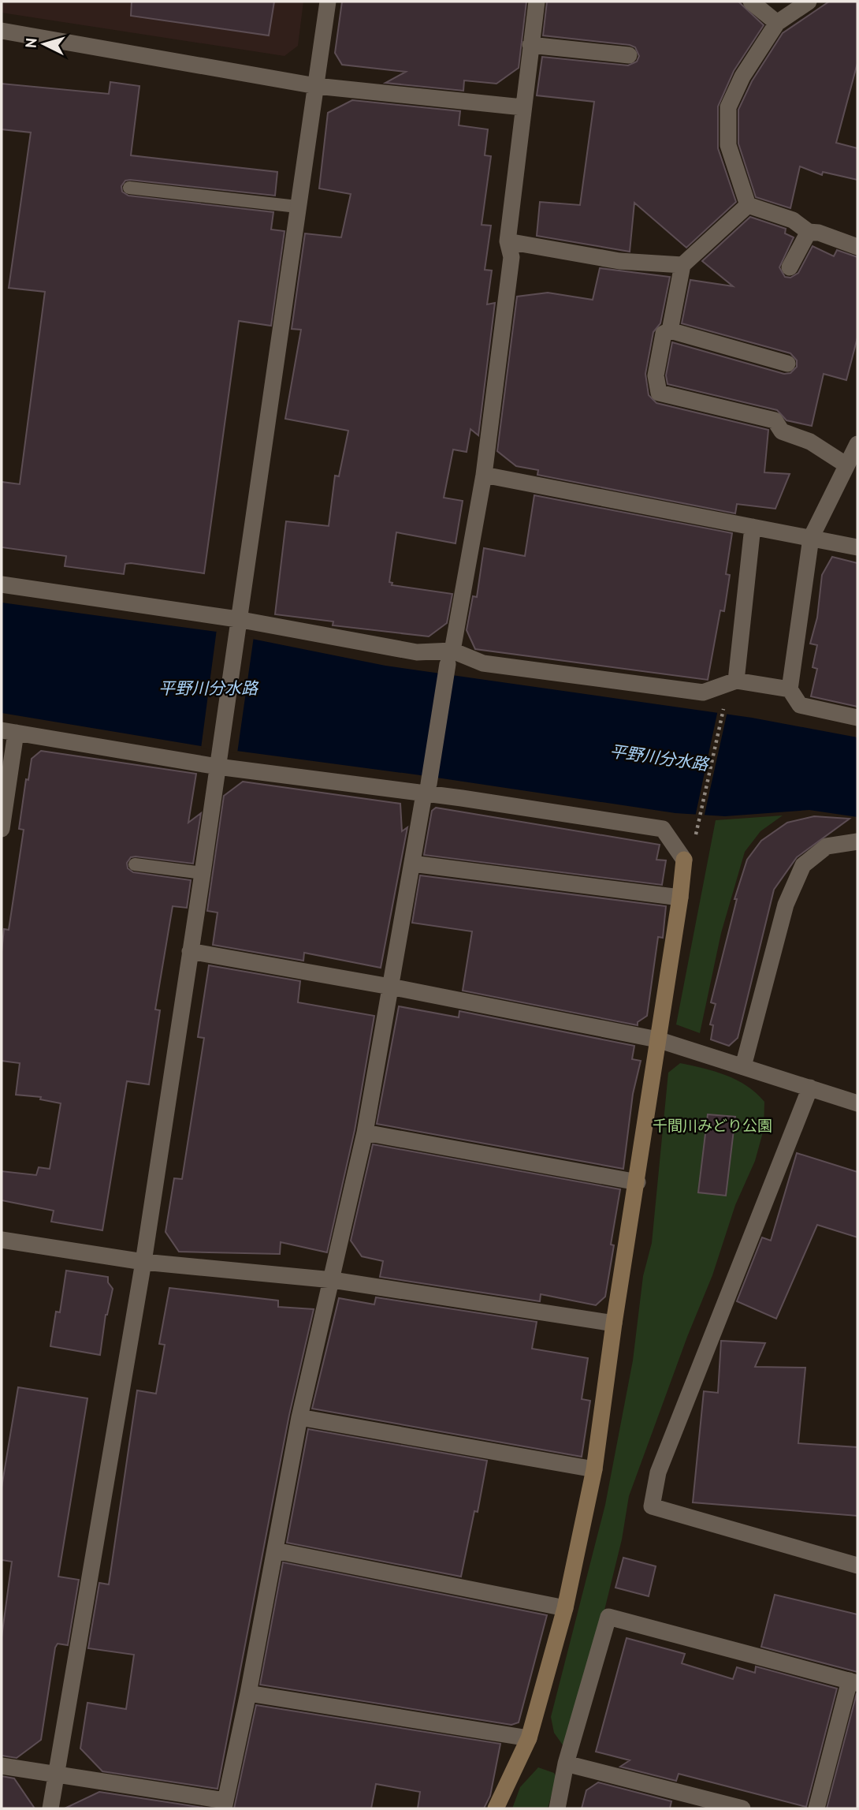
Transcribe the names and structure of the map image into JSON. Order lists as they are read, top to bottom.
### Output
{
  "water": ["平野川分水路"],
  "parks": ["千間川みどり公園"],
  "north": "left"
}
